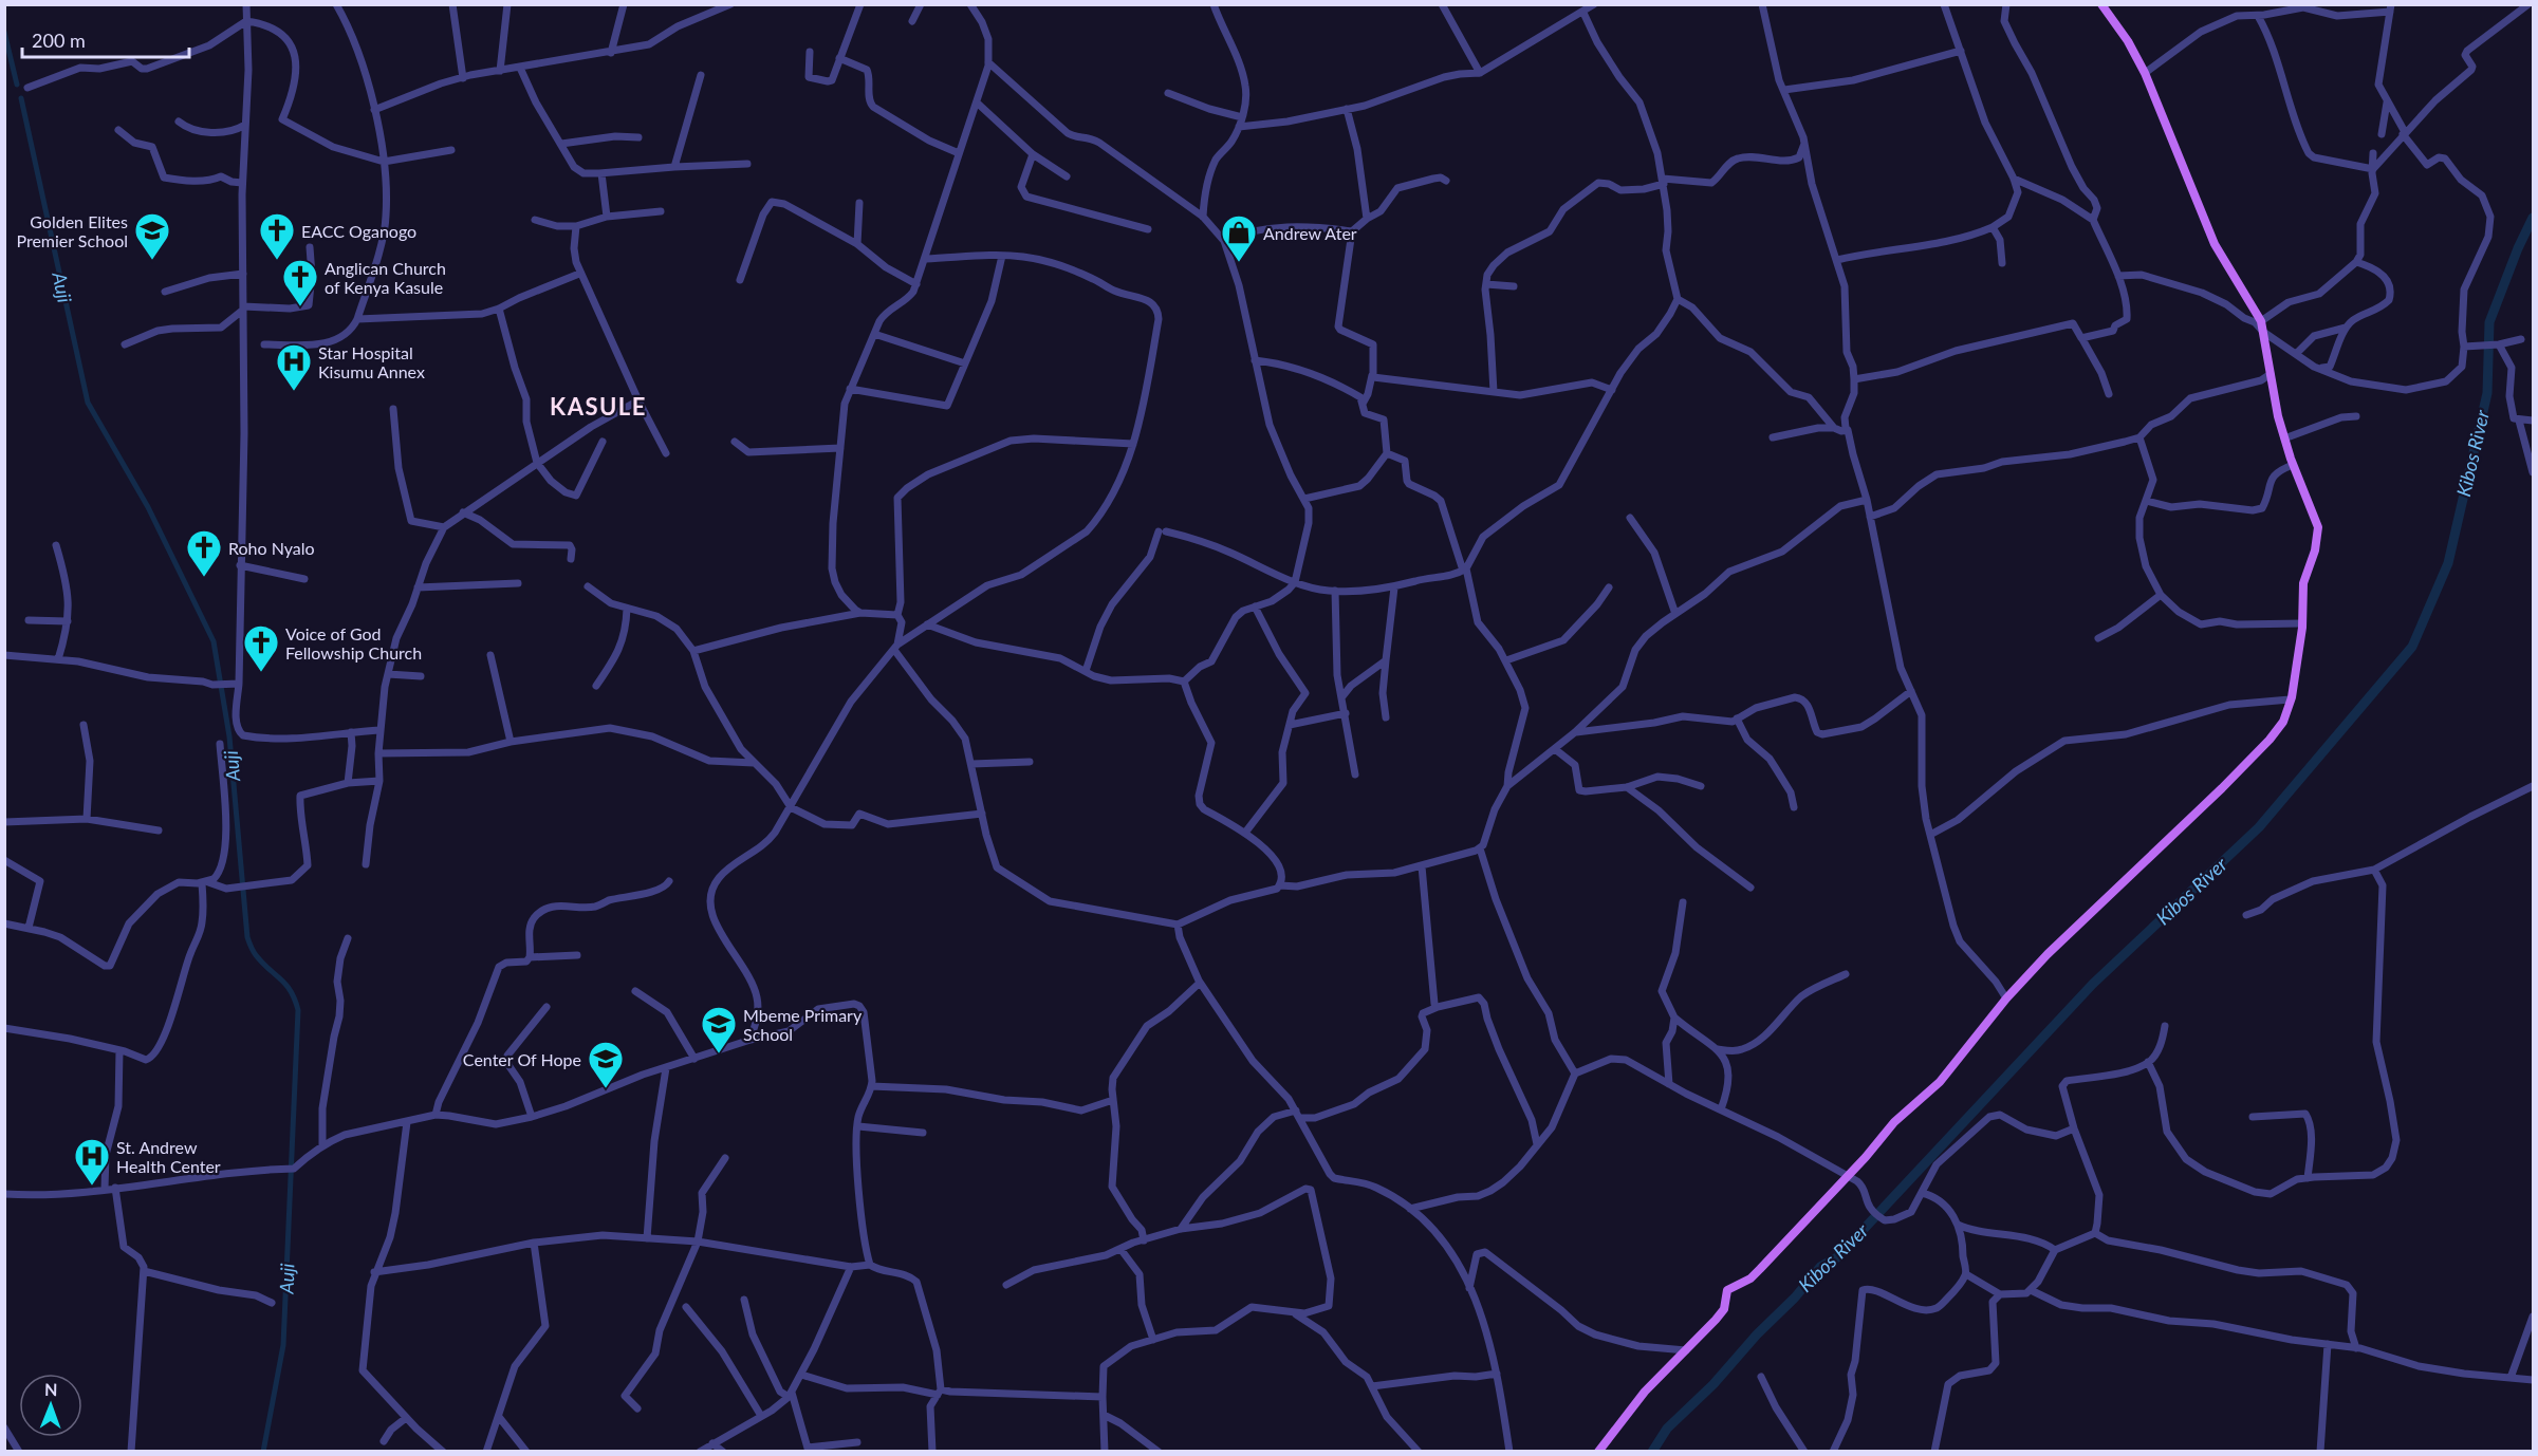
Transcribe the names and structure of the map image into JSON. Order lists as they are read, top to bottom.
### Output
{
  "districts": ["KASULE"],
  "water": ["Auji", "Kibos River"],
  "places": {
    "school or university": ["Golden Elites Premier School", "Mbeme Primary School", "Center Of Hope"],
    "church": [
      "EACC Oganogo",
      "Anglican Church of Kenya Kasule",
      "Roho Nyalo",
      "Voice of God Fellowship Church"
    ],
    "shop": ["Andrew Ater"],
    "hospital": ["Star Hospital Kisumu Annex", "St. Andrew Health Center"]
  },
  "scale_bar": "200 m",
  "north": "top"
}
